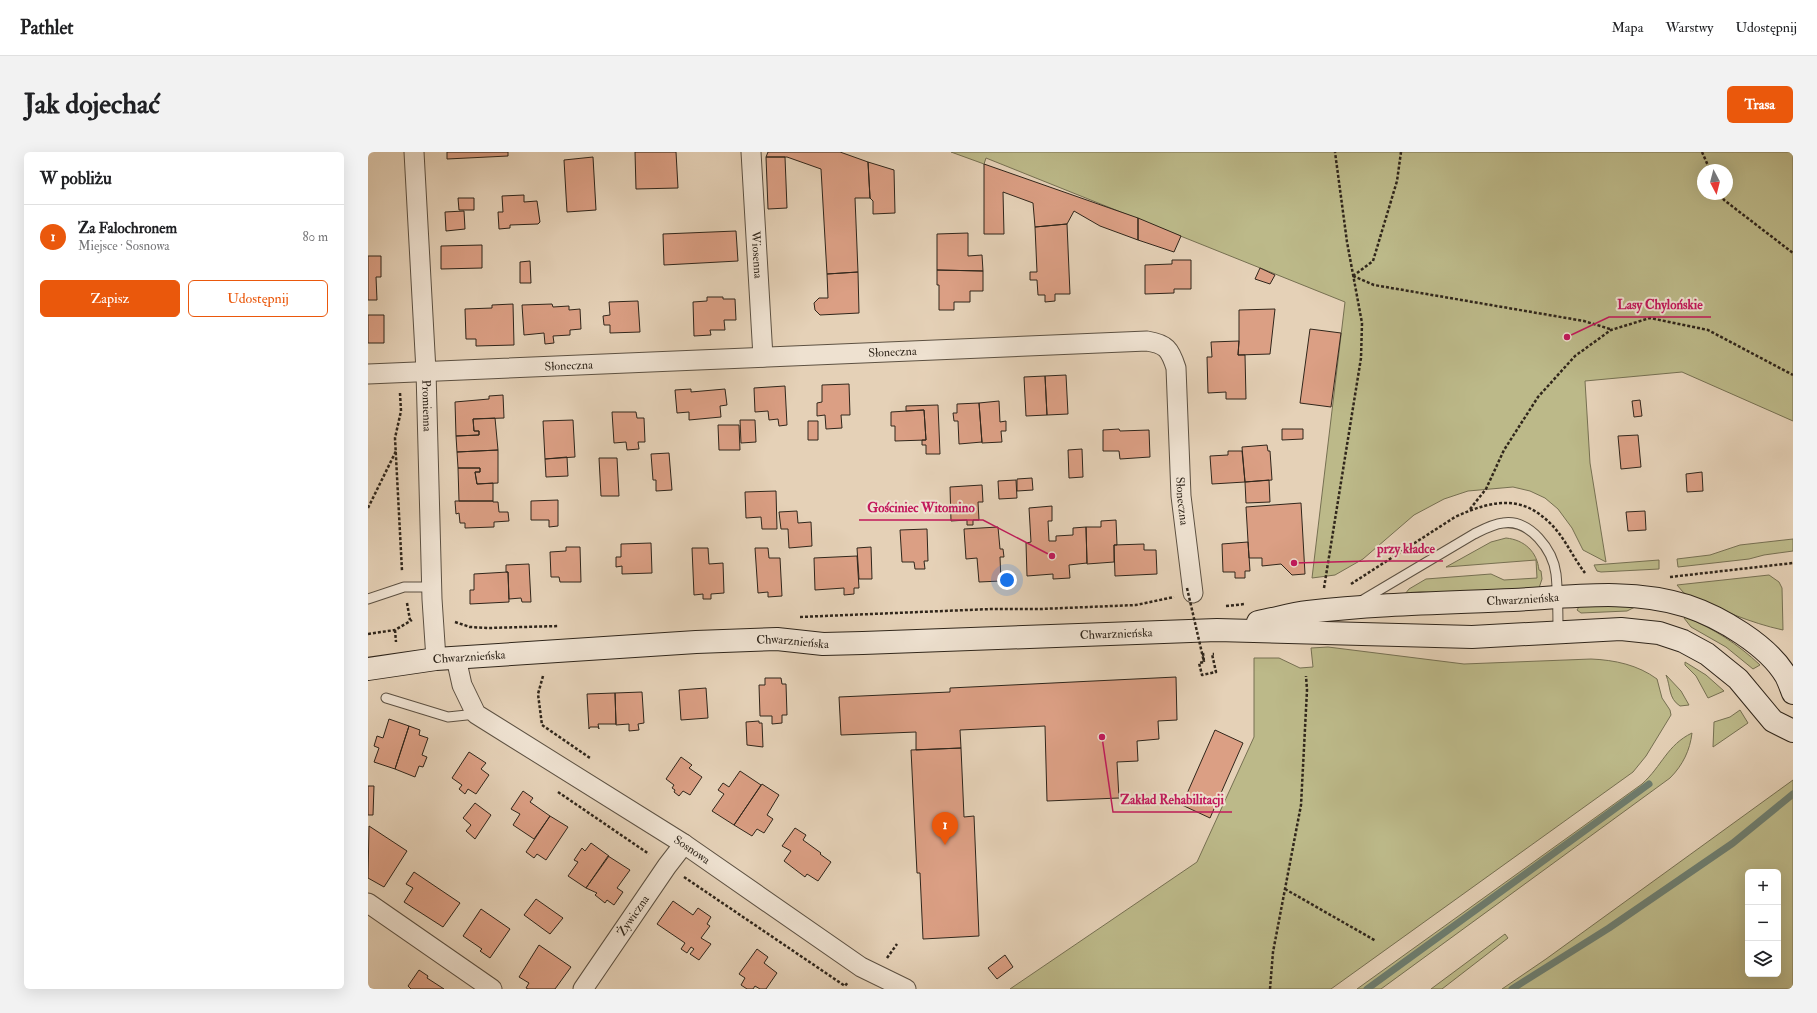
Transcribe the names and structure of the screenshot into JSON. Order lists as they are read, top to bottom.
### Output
{
  "streets": {
    "main road": ["Chwarznieńska"],
    "street": [
      "Wiosenna",
      "Słoneczna",
      "Promienna",
      "Sosnowa",
      "Żywiczna"
    ]
  },
  "crossings": [
    ["Wiosenna", "Słoneczna"],
    ["Słoneczna", "Promienna"],
    ["Promienna", "Chwarznieńska"],
    ["Sosnowa", "Żywiczna"]
  ],
  "places": [
    "Lasy Chylońskie",
    "Gościniec Witomino",
    "przy kładce",
    "Zakład Rehabilitacji"
  ],
  "north": "bottom",
  "page": {
    "header": "Pathlet",
    "nav": ["Mapa", "Warstwy", "Udostępnij"],
    "buttons": [
      "Trasa",
      ["Zapisz", "Udostępnij"]
    ],
    "title": "Jak dojechać",
    "heading": "W pobliżu",
    "list": [
      {
        "mark": "1",
        "name": "Za Falochronem",
        "note": "Miejsce · Sosnowa",
        "value": "80 m"
      }
    ],
    "pins": "1",
    "map_buttons": ["+", "−"]
  }
}
